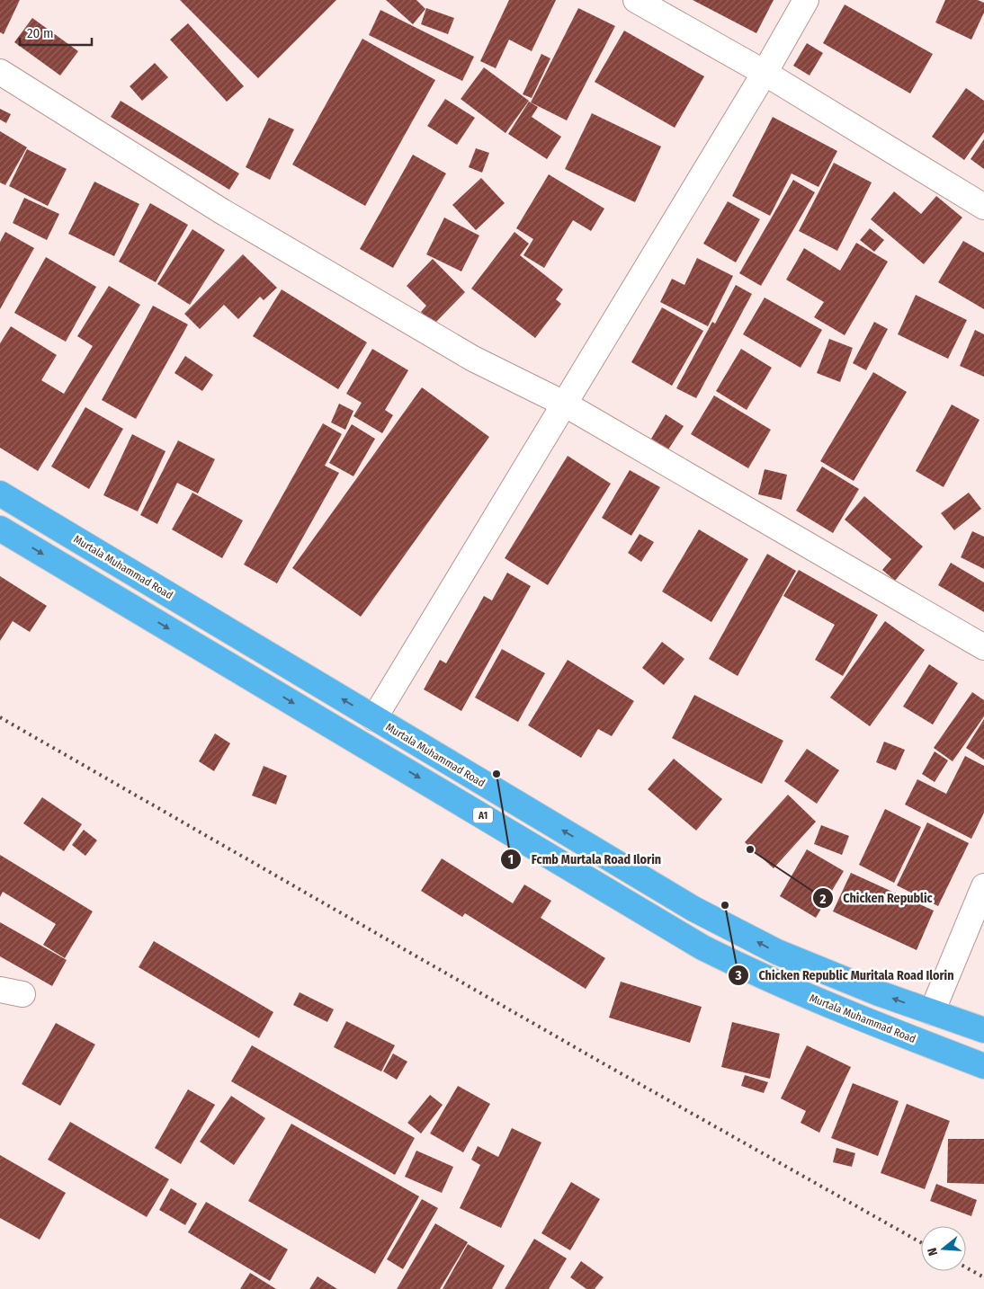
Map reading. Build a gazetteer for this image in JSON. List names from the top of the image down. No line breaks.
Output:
{"streets":{"highway":["Murtala Muhammad Road","A1"]},"places":["Fcmb Murtala Road Ilorin","Chicken Republic","Chicken Republic Muritala Road Ilorin"],"scale_bar":"20 m","north":"left"}
